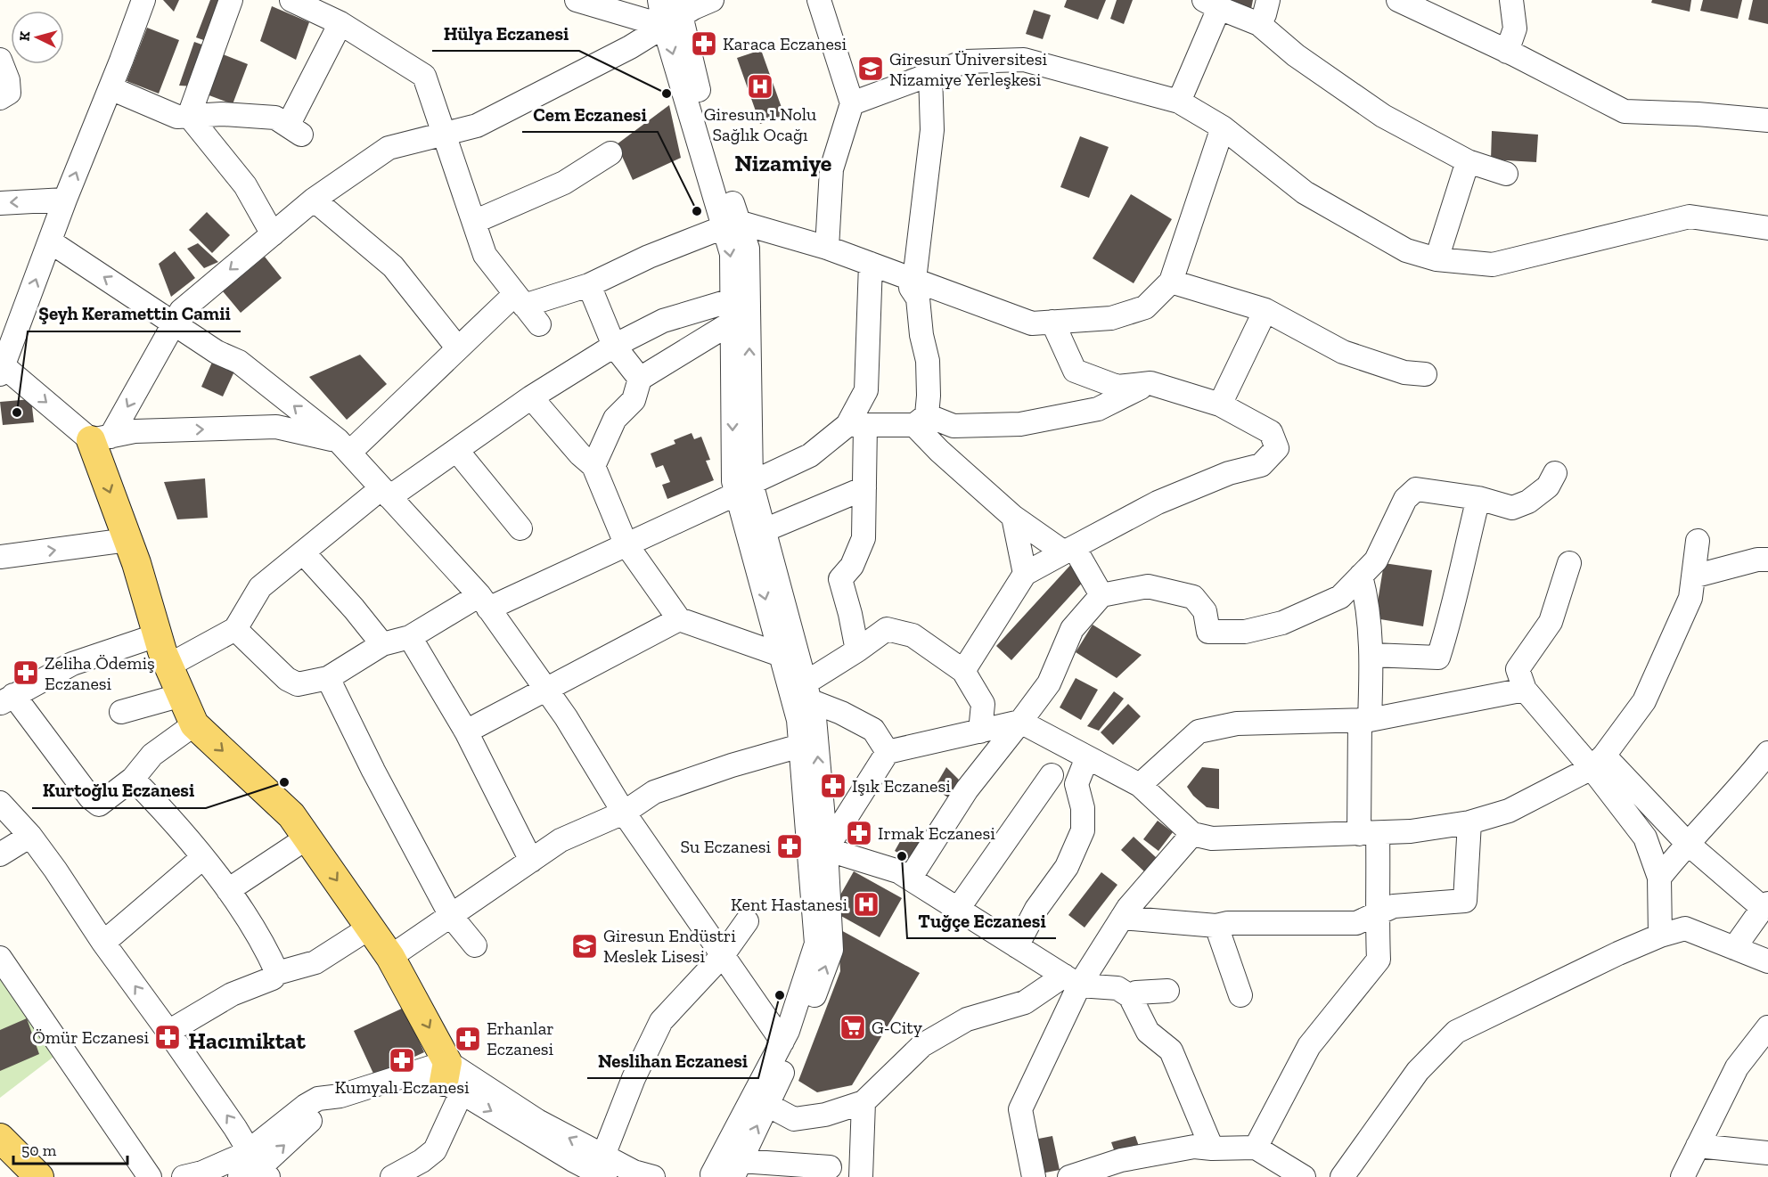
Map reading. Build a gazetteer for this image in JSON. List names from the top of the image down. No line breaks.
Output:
{"districts":["Nizamiye","Hacımiktat"],"places":{"pharmacy":["Karaca Eczanesi","Zeliha Ödemiş Eczanesi","Işık Eczanesi","Irmak Eczanesi","Su Eczanesi","Ömür Eczanesi","Erhanlar Eczanesi","Kumyalı Eczanesi"],"school or university":["Giresun Üniversitesi Nizamiye Yerleşkesi","Giresun Endüstri Meslek Lisesi"],"hospital":["Giresun 1 Nolu Sağlık Ocağı","Kent Hastanesi"],"other":["Hülya Eczanesi","Cem Eczanesi","Şeyh Keramettin Camii","Kurtoğlu Eczanesi","Tuğçe Eczanesi","Neslihan Eczanesi"],"supermarket":["G-City"]},"scale_bar":"50 m","north":"left"}
